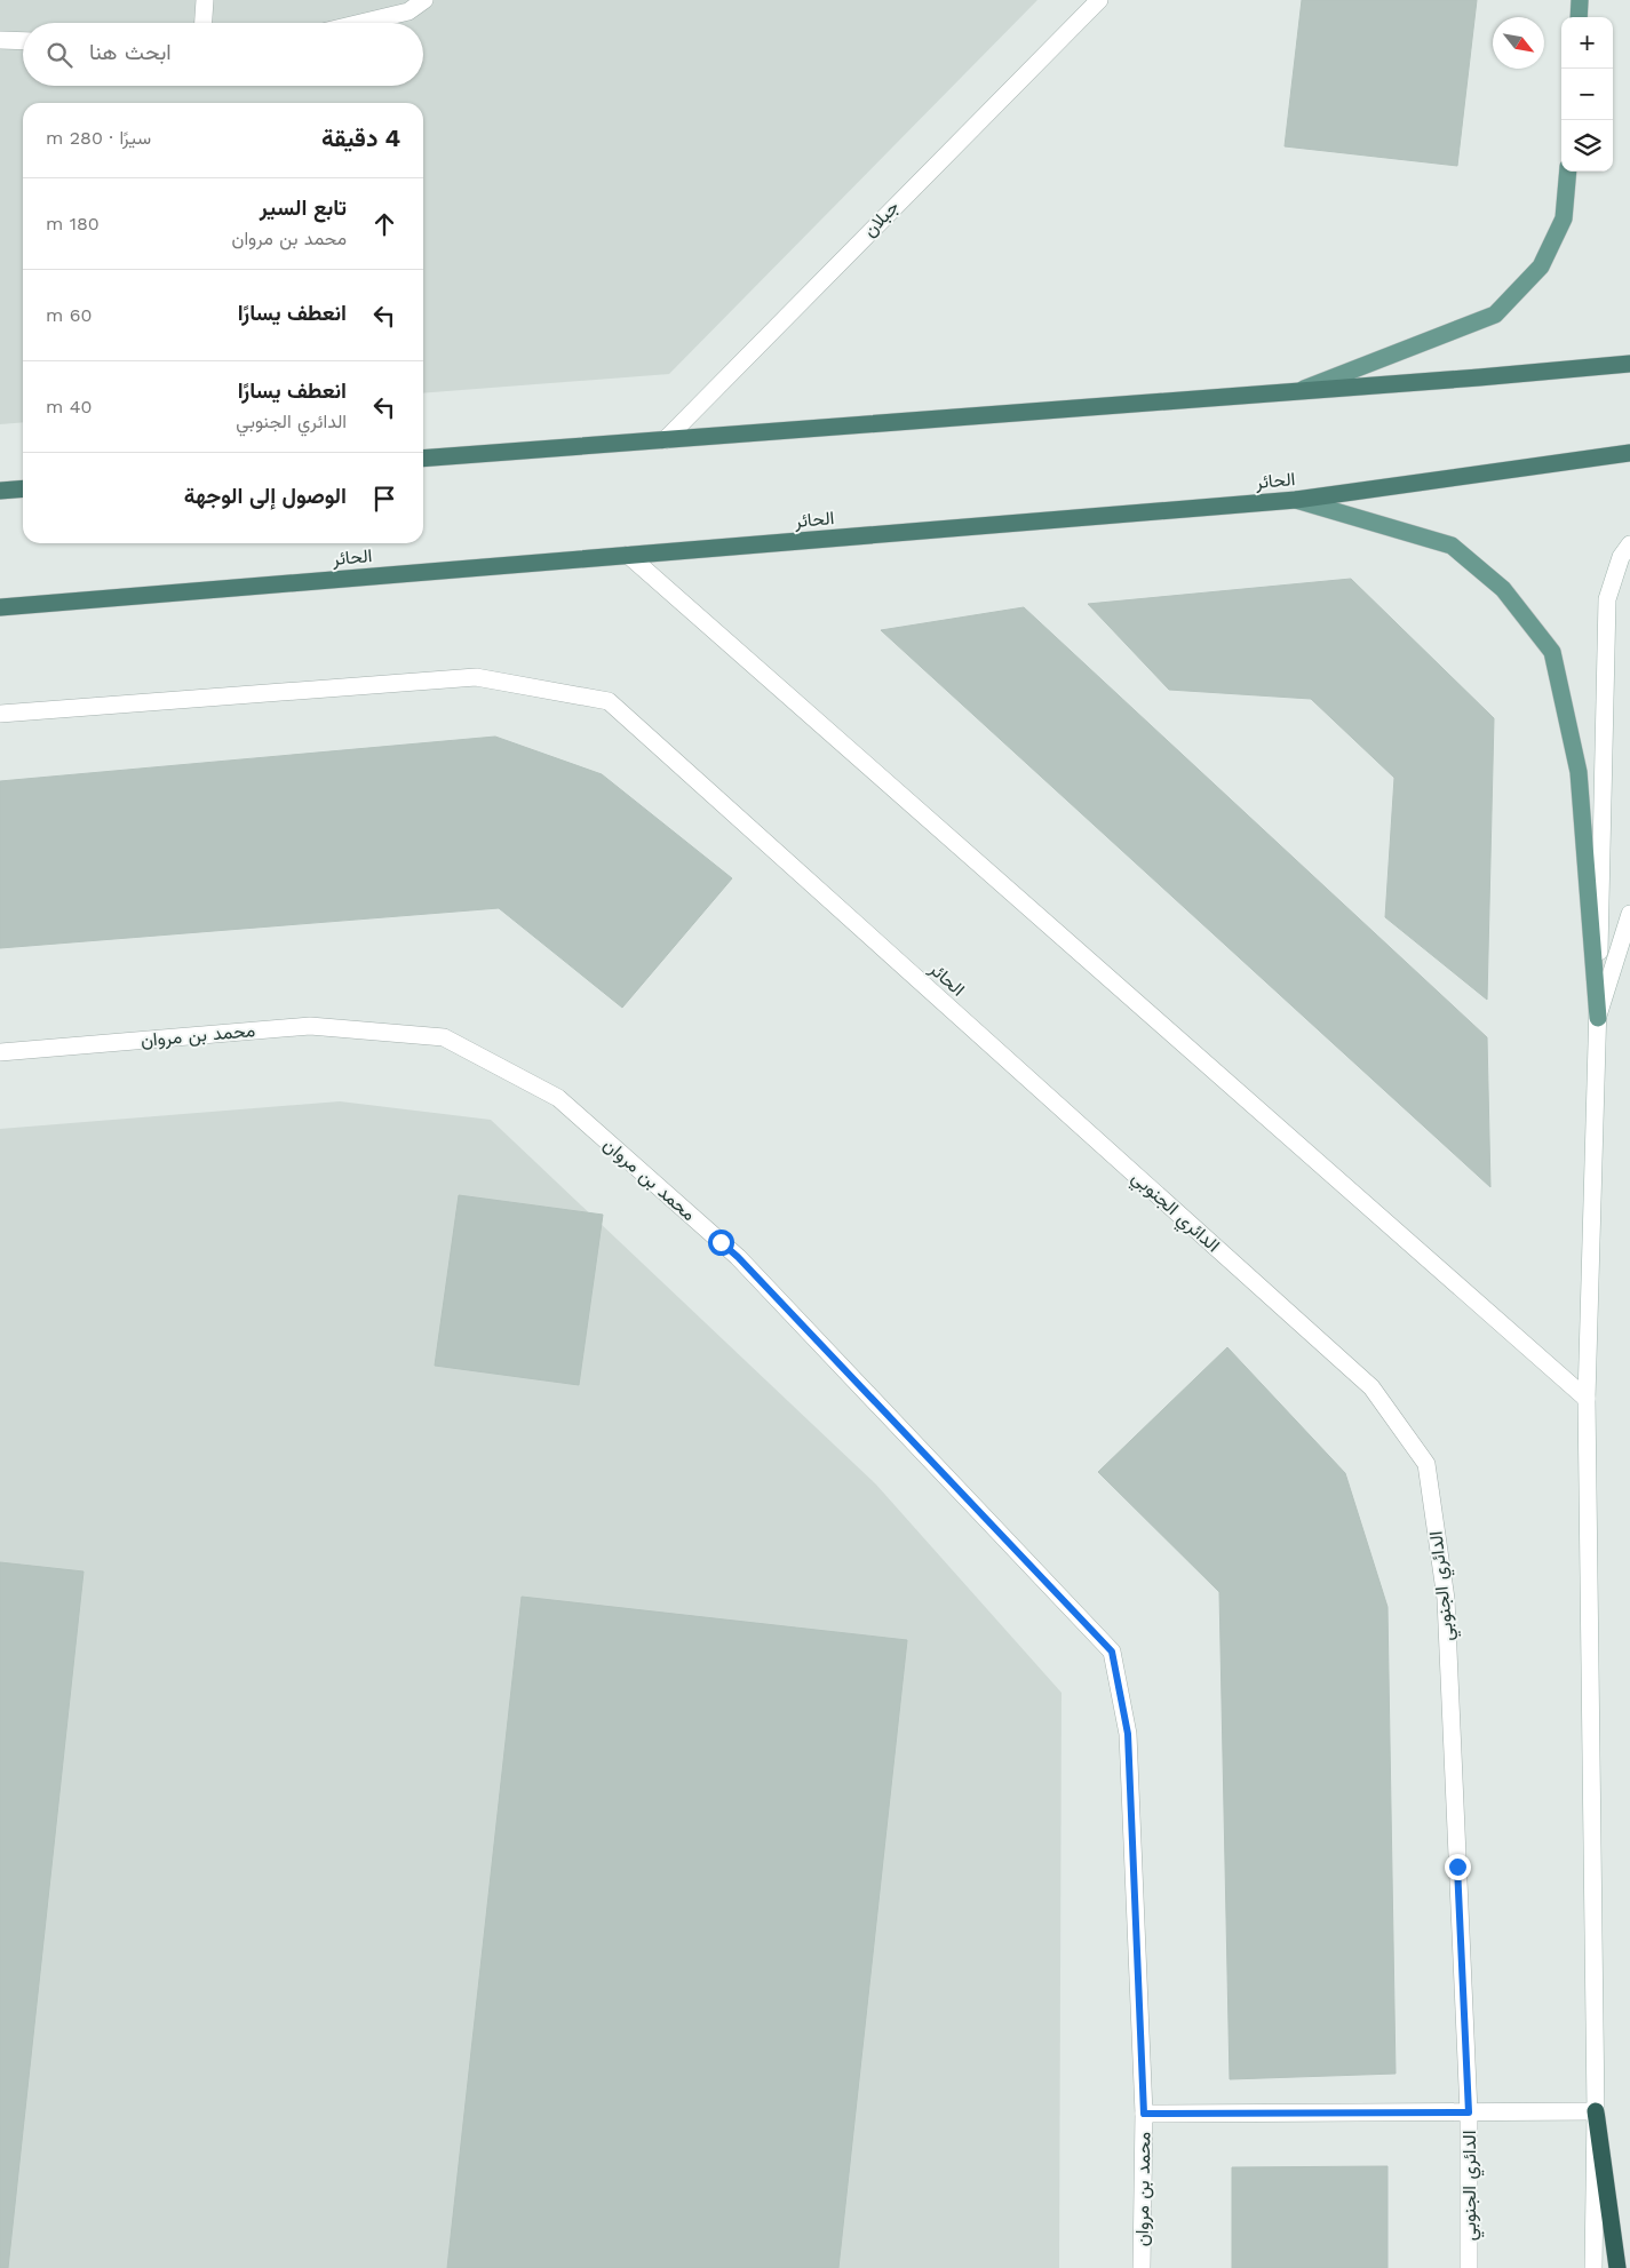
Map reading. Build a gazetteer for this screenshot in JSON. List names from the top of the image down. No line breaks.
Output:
{"streets":{"highway":["الحائر"],"street":["جبلان","محمد بن مروان","الدائري الجنوبي"]},"crossings":[["الحائر","الدائري الجنوبي"]],"north":"bottom right","page":{"map_buttons":["+","−"],"search":"ابحث هنا","heading":["4 دقيقة","سيرًا · 280 m"],"list":[["تابع السير","محمد بن مروان","180 m"],["انعطف يسارًا","60 m"],["انعطف يسارًا","الدائري الجنوبي","40 m"],"الوصول إلى الوجهة"]}}
